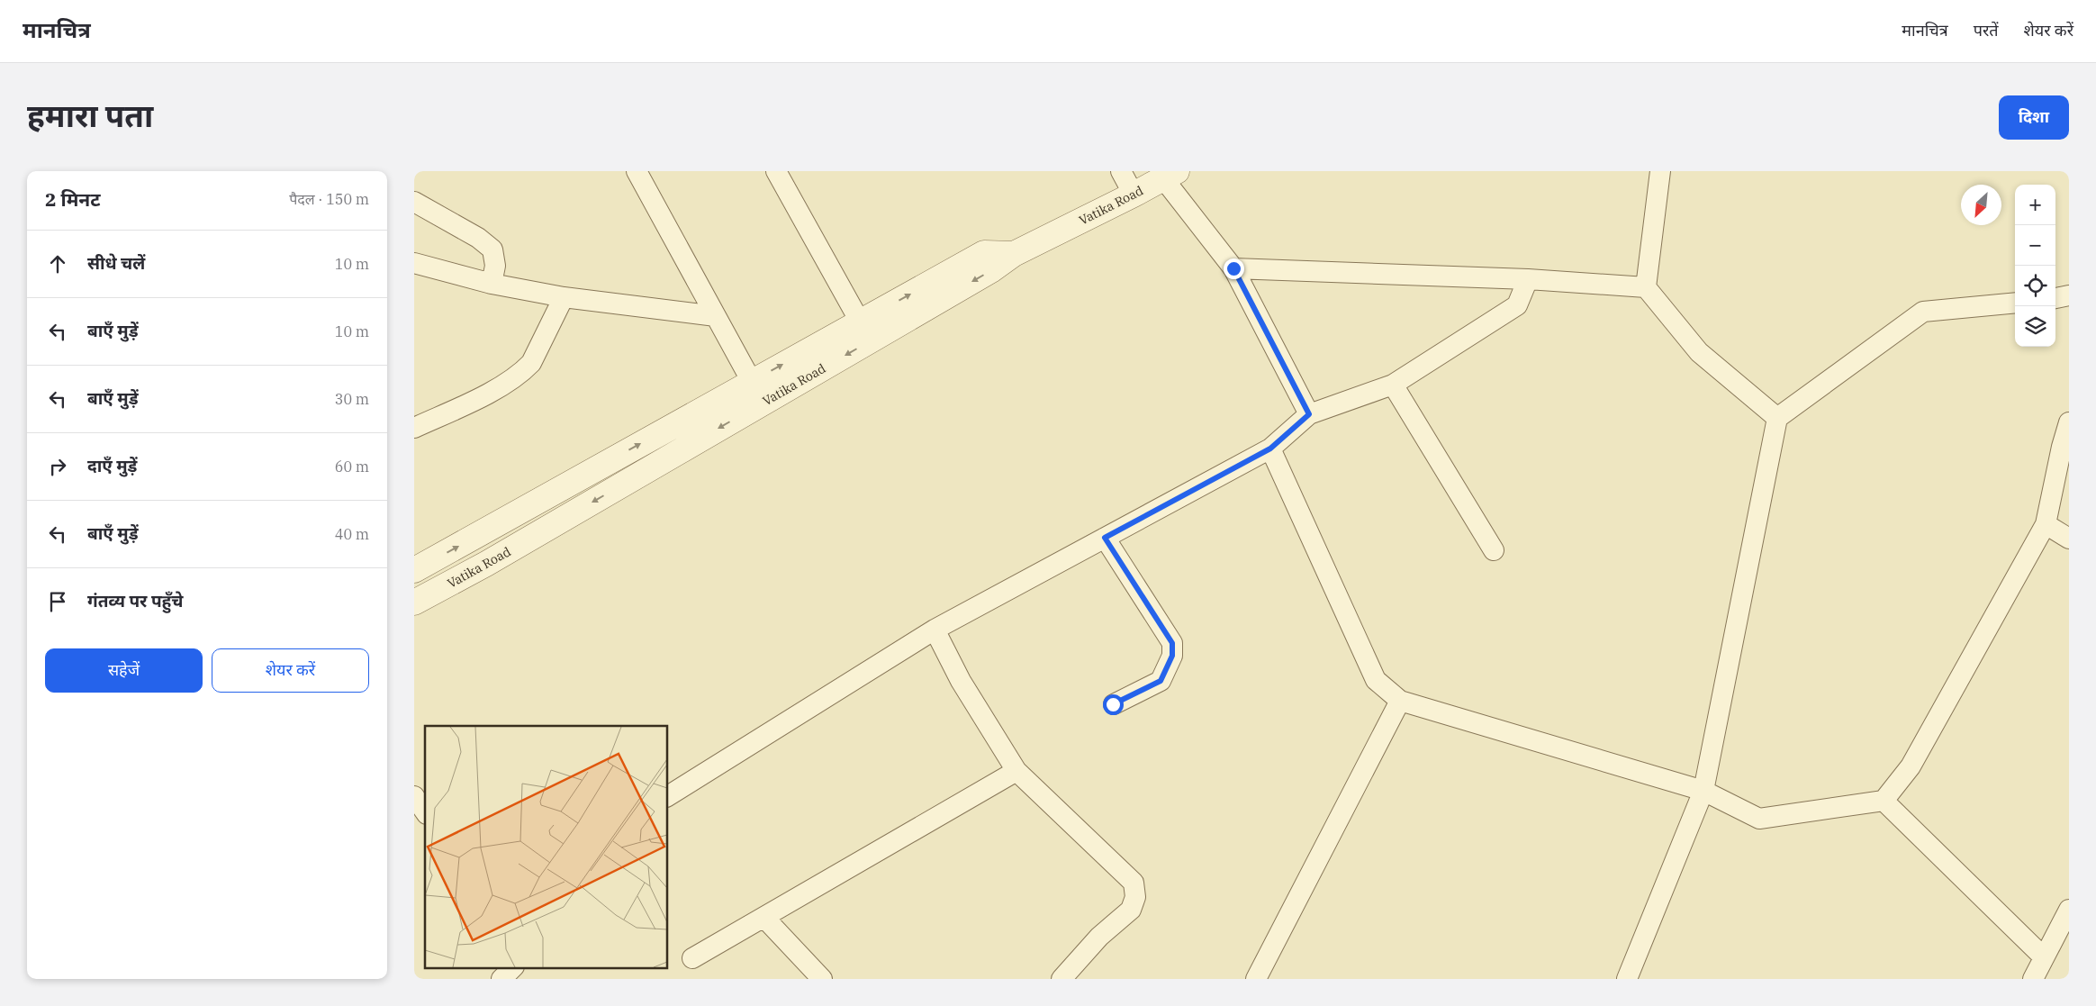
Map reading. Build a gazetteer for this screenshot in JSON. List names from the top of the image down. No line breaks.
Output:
{"streets":{"street":["Vatika Road"]},"north":"bottom left","page":{"header":"मानचित्र","nav":["मानचित्र","परतें","शेयर करें"],"title":"हमारा पता","buttons":["दिशा",["सहेजें","शेयर करें"]],"heading":["2 मिनट","पैदल · 150 m"],"map_buttons":["+","−"],"list":[["सीधे चलें","10 m"],["बाएँ मुड़ें","10 m"],["बाएँ मुड़ें","30 m"],["दाएँ मुड़ें","60 m"],["बाएँ मुड़ें","40 m"],"गंतव्य पर पहुँचे"]}}
